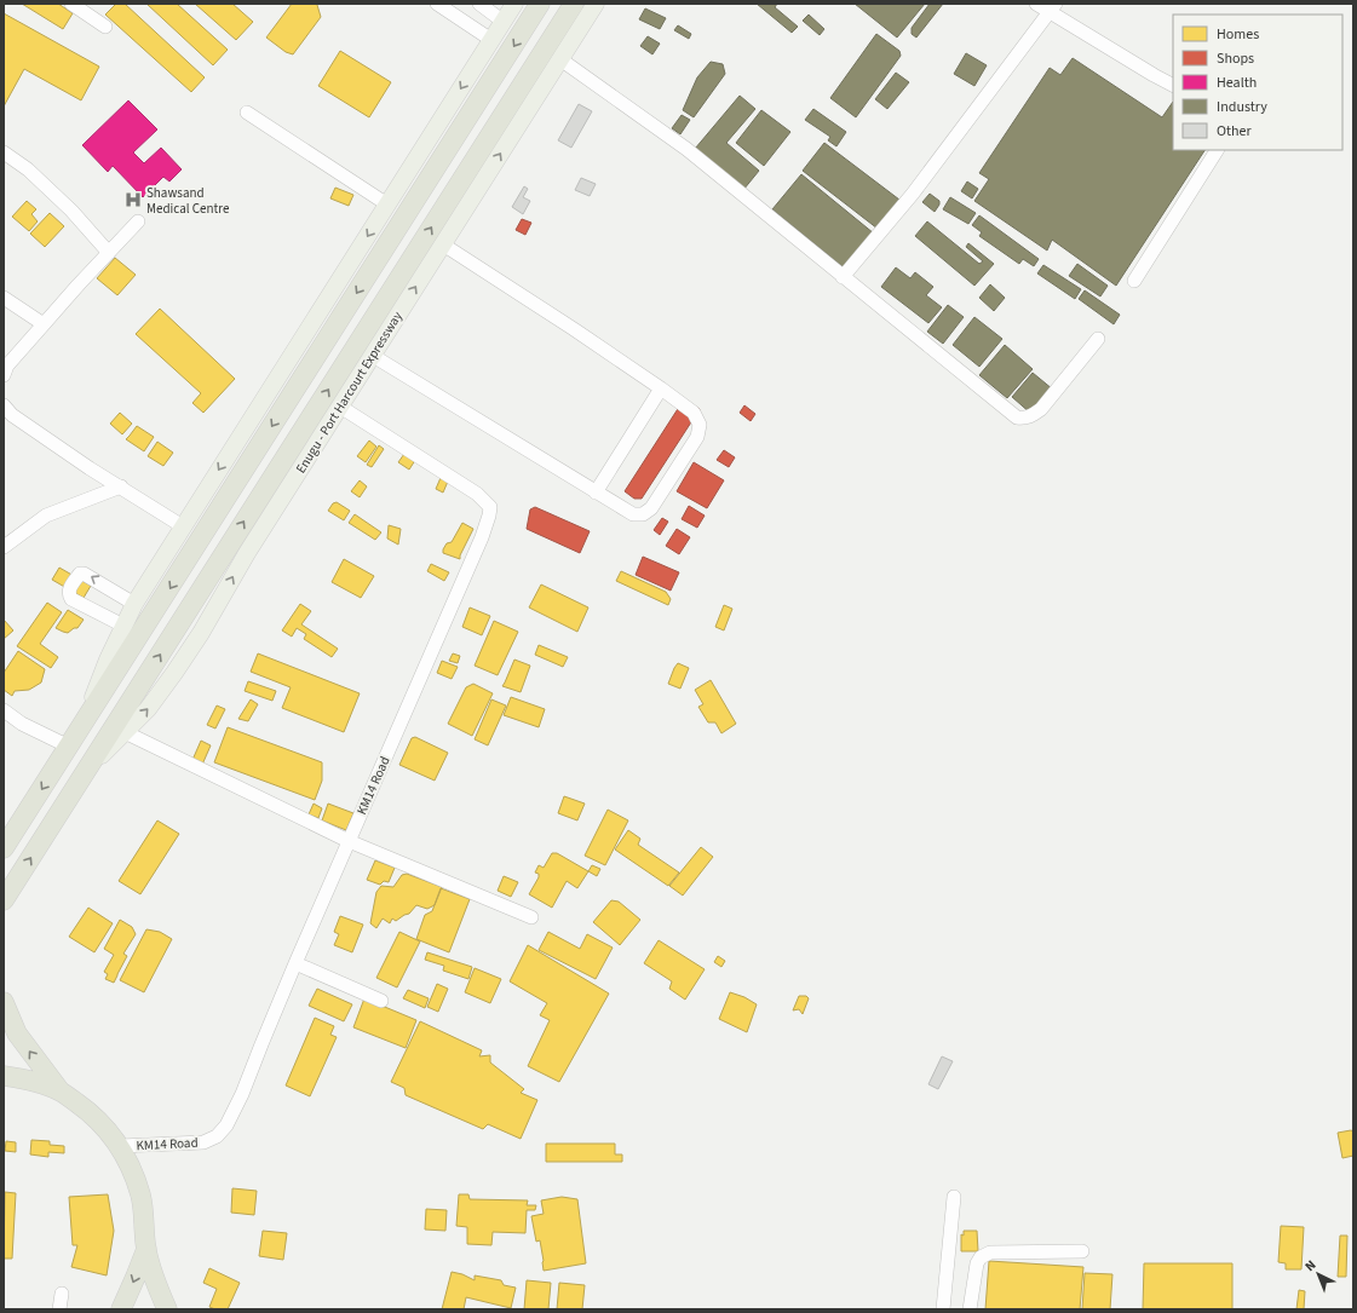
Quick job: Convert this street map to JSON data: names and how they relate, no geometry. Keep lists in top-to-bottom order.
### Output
{
  "streets": {
    "highway": ["Enugu - Port Harcourt Expressway"],
    "street": ["KM14 Road"]
  },
  "crossings": [
    ["Enugu - Port Harcourt Expressway", "KM14 Road"]
  ],
  "places": {
    "hospital": ["Shawsand Medical Centre"]
  },
  "legend": [
    "Homes",
    "Shops",
    "Health",
    "Industry",
    "Other"
  ],
  "north": "top left"
}
